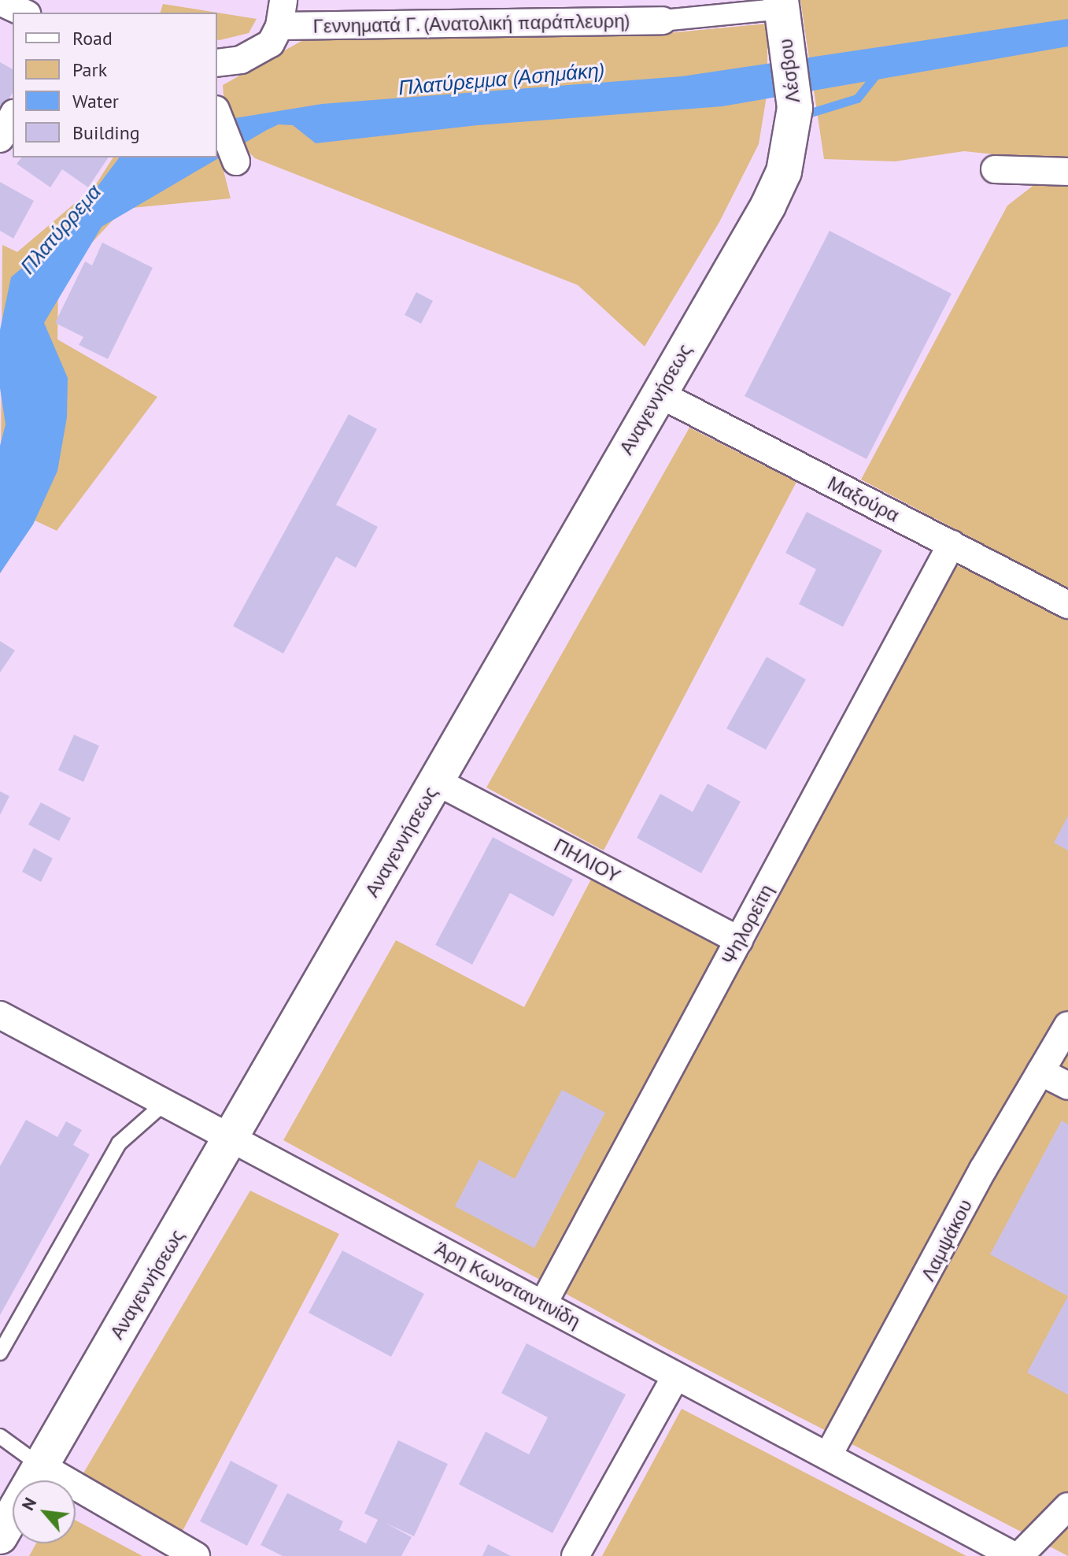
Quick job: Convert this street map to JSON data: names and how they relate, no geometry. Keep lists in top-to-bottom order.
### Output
{
  "streets": {
    "main road": ["Λέσβου", "Αναγεννήσεως"],
    "street": [
      "Γεννηματά Γ. (Ανατολική παράπλευρη)",
      "Μαξούρα",
      "ΠΗΛΙΟΥ",
      "Ψηλορείτη",
      "Λαμψάκου",
      "Άρη Κωνσταντινίδη"
    ]
  },
  "crossings": [
    ["Λέσβου", "Αναγεννήσεως"],
    ["Αναγεννήσεως", "Μαξούρα"],
    ["Αναγεννήσεως", "ΠΗΛΙΟΥ"],
    ["Αναγεννήσεως", "Άρη Κωνσταντινίδη"],
    ["Μαξούρα", "Ψηλορείτη"],
    ["ΠΗΛΙΟΥ", "Ψηλορείτη"],
    ["Ψηλορείτη", "Άρη Κωνσταντινίδη"],
    ["Λαμψάκου", "Άρη Κωνσταντινίδη"]
  ],
  "water": ["Πλατύρεμμα (Ασημάκη)", "Πλατύρρεμα"],
  "legend": [
    "Road",
    "Park",
    "Water",
    "Building"
  ],
  "north": "top left"
}
